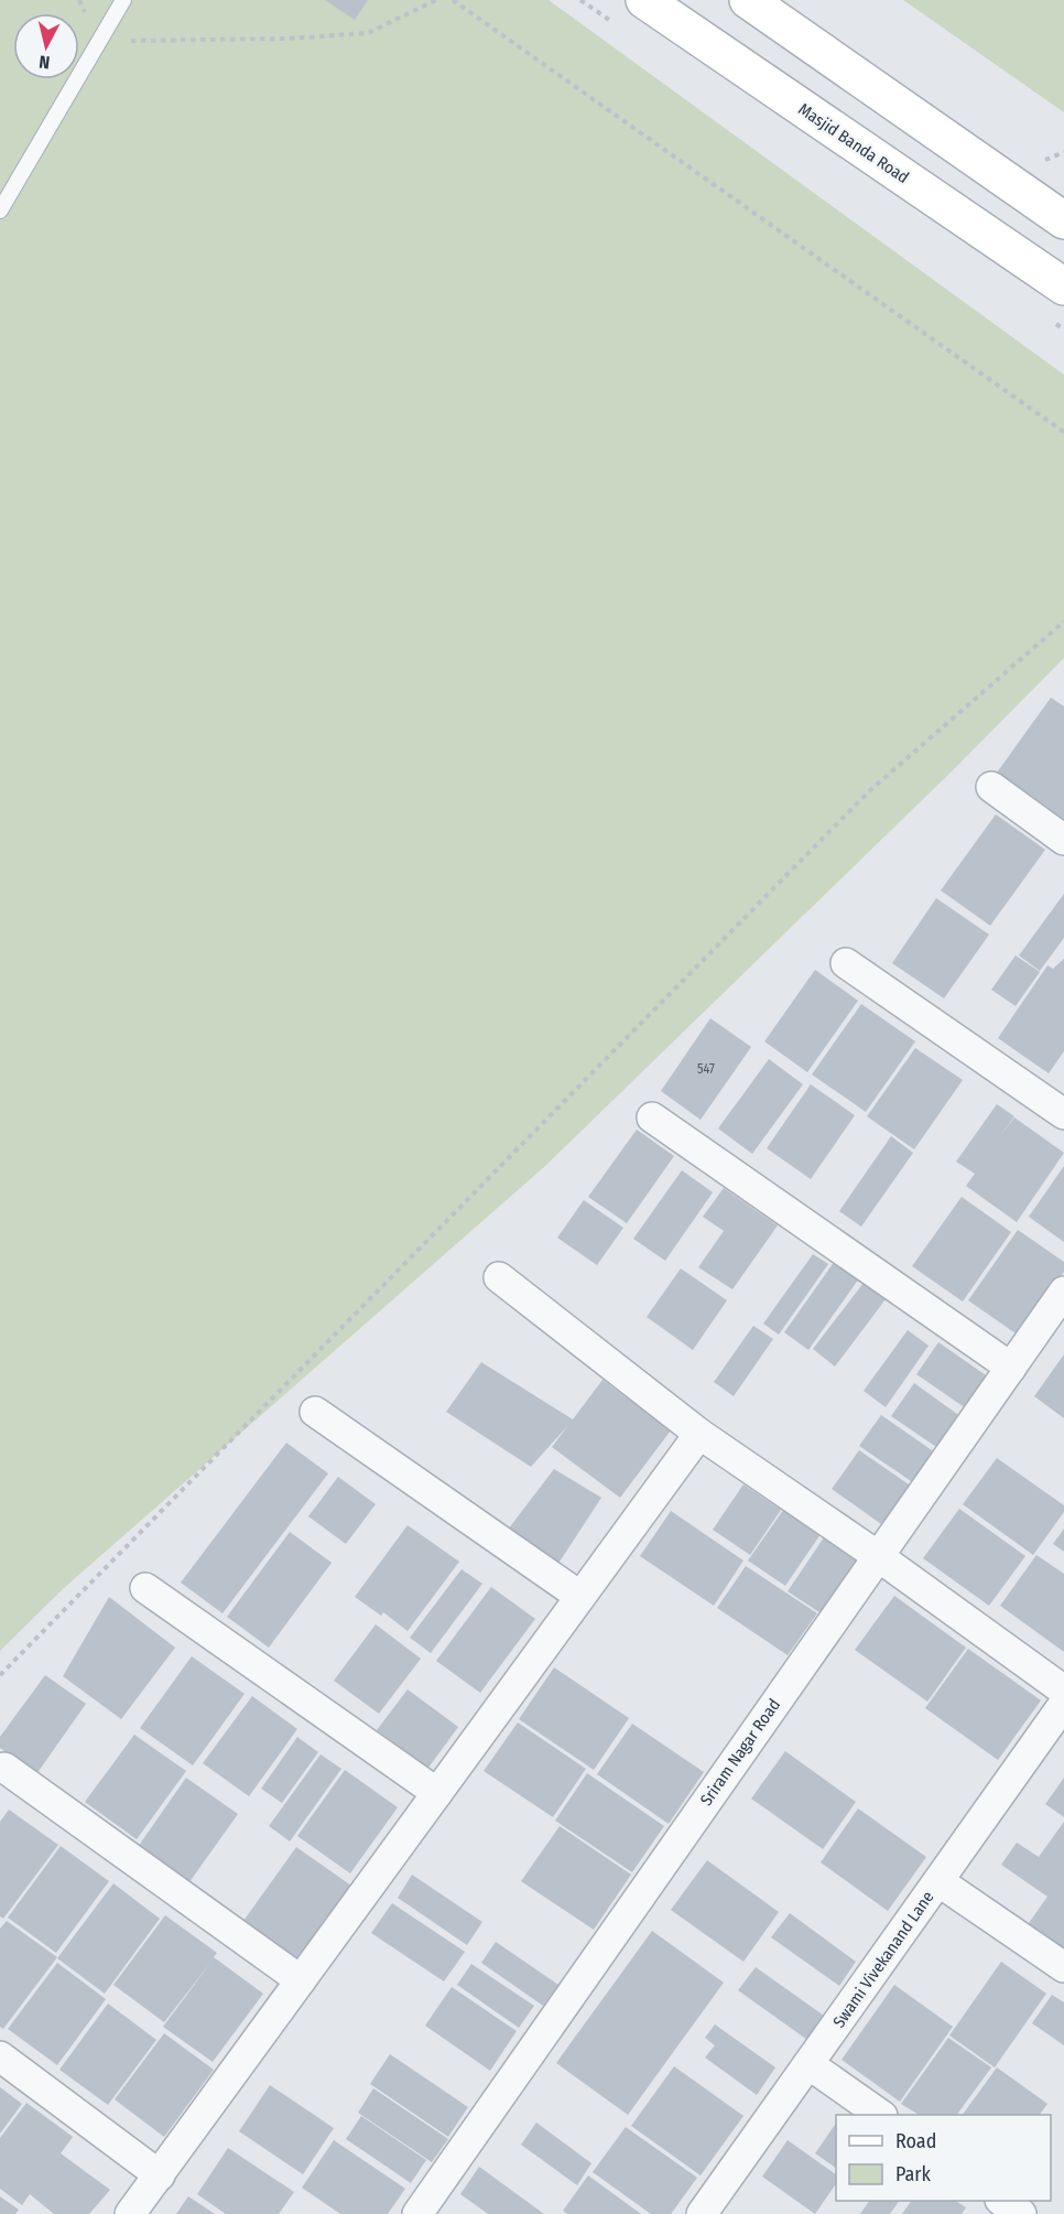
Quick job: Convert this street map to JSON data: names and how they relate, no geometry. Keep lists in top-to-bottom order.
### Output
{
  "streets": {
    "main road": ["Masjid Banda Road"],
    "street": ["Sriram Nagar Road", "Swami Vivekanand Lane"]
  },
  "house_numbers": ["547"],
  "legend": ["Road", "Park"],
  "north": "bottom"
}
